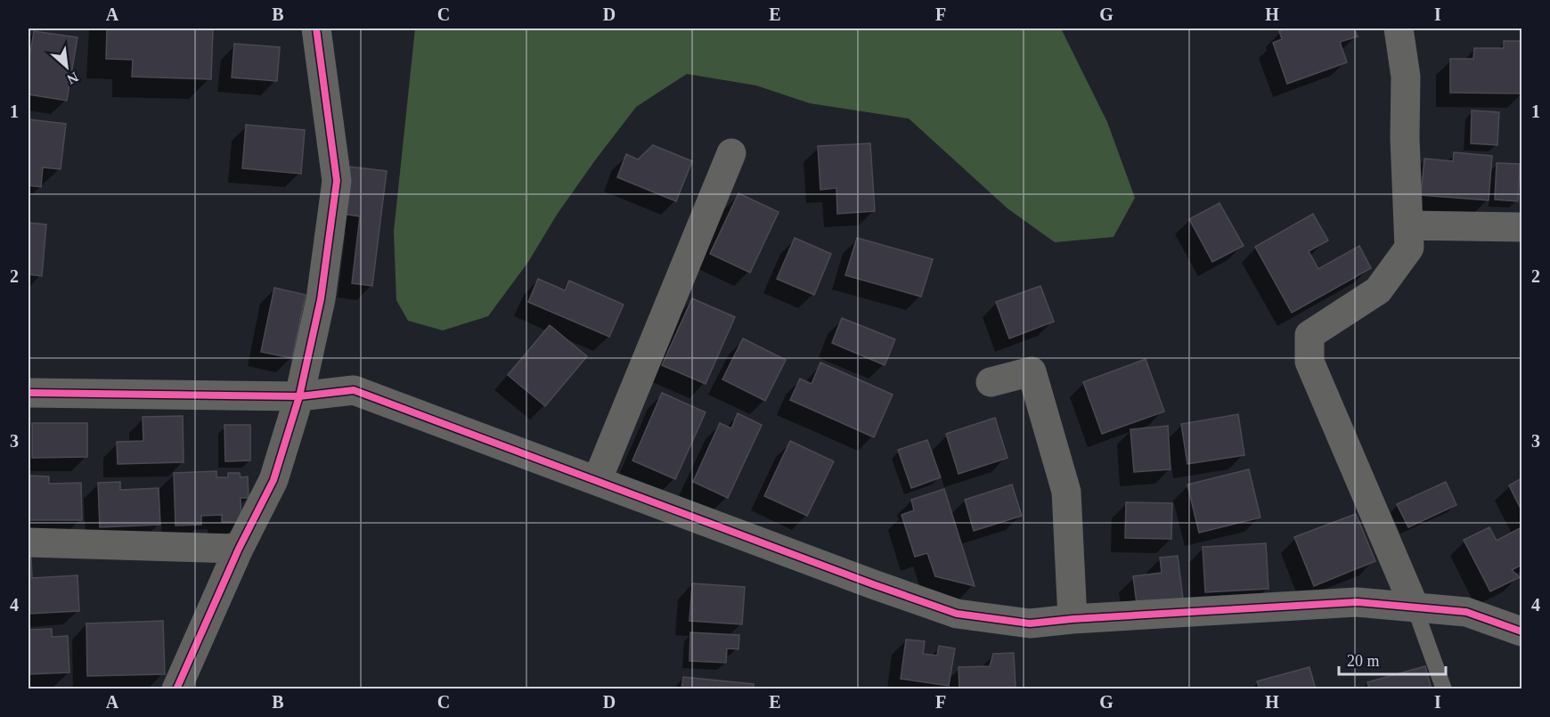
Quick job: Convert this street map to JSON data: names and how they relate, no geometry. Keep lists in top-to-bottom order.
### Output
{
  "scale_bar": "20 m",
  "north": "bottom right",
  "grid": {
    "columns": [
      "A",
      "B",
      "C",
      "D",
      "E",
      "F",
      "G",
      "H",
      "I"
    ],
    "rows": [
      "1",
      "2",
      "3",
      "4"
    ]
  }
}
